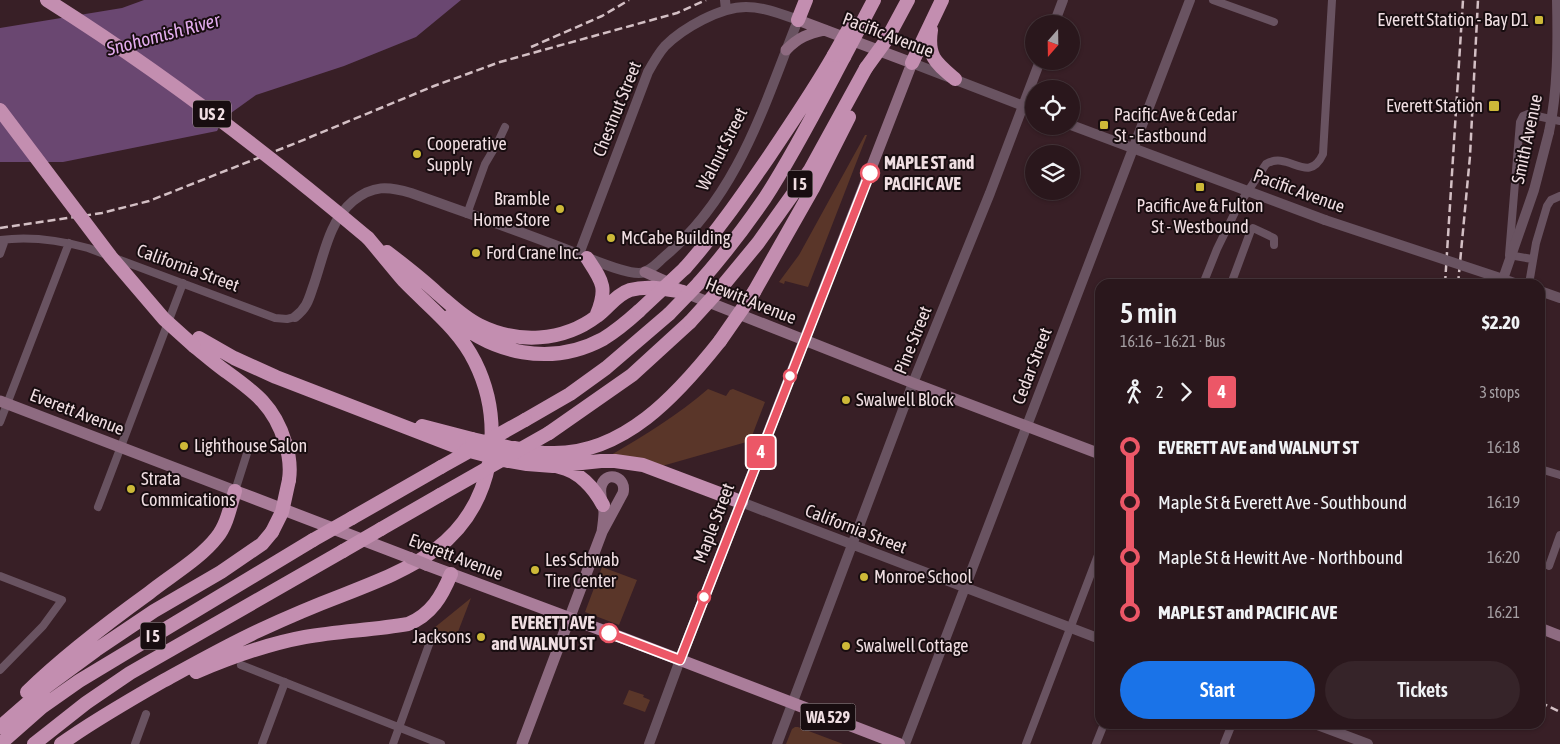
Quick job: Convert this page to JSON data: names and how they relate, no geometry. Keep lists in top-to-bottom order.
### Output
{
  "streets": {
    "highway": ["US 2", "I 5"],
    "main road": [
      "Pacific Avenue",
      "Hewitt Avenue",
      "Everett Avenue",
      "Maple Street",
      "WA 529"
    ],
    "street": [
      "Chestnut Street",
      "Smith Avenue",
      "Walnut Street",
      "California Street",
      "Pine Street",
      "Cedar Street"
    ]
  },
  "crossings": [
    ["Pacific Avenue", "Chestnut Street"],
    ["Pacific Avenue", "Smith Avenue"],
    ["Pacific Avenue", "Walnut Street"],
    ["Pacific Avenue", "Pine Street"],
    ["Pacific Avenue", "Cedar Street"],
    ["Pacific Avenue", "Maple Street"],
    ["Chestnut Street", "Hewitt Avenue"],
    ["Walnut Street", "Hewitt Avenue"],
    ["California Street", "Hewitt Avenue"],
    ["California Street", "Pine Street"],
    ["California Street", "Cedar Street"],
    ["California Street", "Maple Street"],
    ["Hewitt Avenue", "Pine Street"],
    ["Hewitt Avenue", "Cedar Street"],
    ["Hewitt Avenue", "Maple Street"],
    ["Pine Street", "Everett Avenue"],
    ["Everett Avenue", "Maple Street"]
  ],
  "water": ["Snohomish River"],
  "places": {
    "transit": [
      "Everett Station - Bay D1",
      "Everett Station",
      "Pacific Ave & Cedar St - Eastbound",
      "Pacific Ave & Fulton St - Westbound"
    ],
    "other": [
      "Cooperative Supply",
      "MAPLE ST and PACIFIC AVE",
      "Bramble Home Store",
      "McCabe Building",
      "Ford Crane Inc.",
      "Swalwell Block",
      "Lighthouse Salon",
      "Strata Commications",
      "Les Schwab Tire Center",
      "Monroe School",
      "EVERETT AVE and WALNUT ST",
      "Jacksons",
      "Swalwell Cottage"
    ]
  },
  "lines": ["bus line 4"],
  "north": "bottom",
  "page": {
    "on_map": "4",
    "heading": ["5 min", "16:16 – 16:21 · Bus", "$2.20"],
    "legs": ["2", "4", "3 stops"],
    "list": [
      {
        "name": "EVERETT AVE and WALNUT ST",
        "value": "16:18"
      },
      {
        "name": "Maple St & Everett Ave - Southbound",
        "value": "16:19"
      },
      {
        "name": "Maple St & Hewitt Ave - Northbound",
        "value": "16:20"
      },
      {
        "name": "MAPLE ST and PACIFIC AVE",
        "value": "16:21"
      }
    ],
    "buttons": ["Start", "Tickets"]
  }
}
